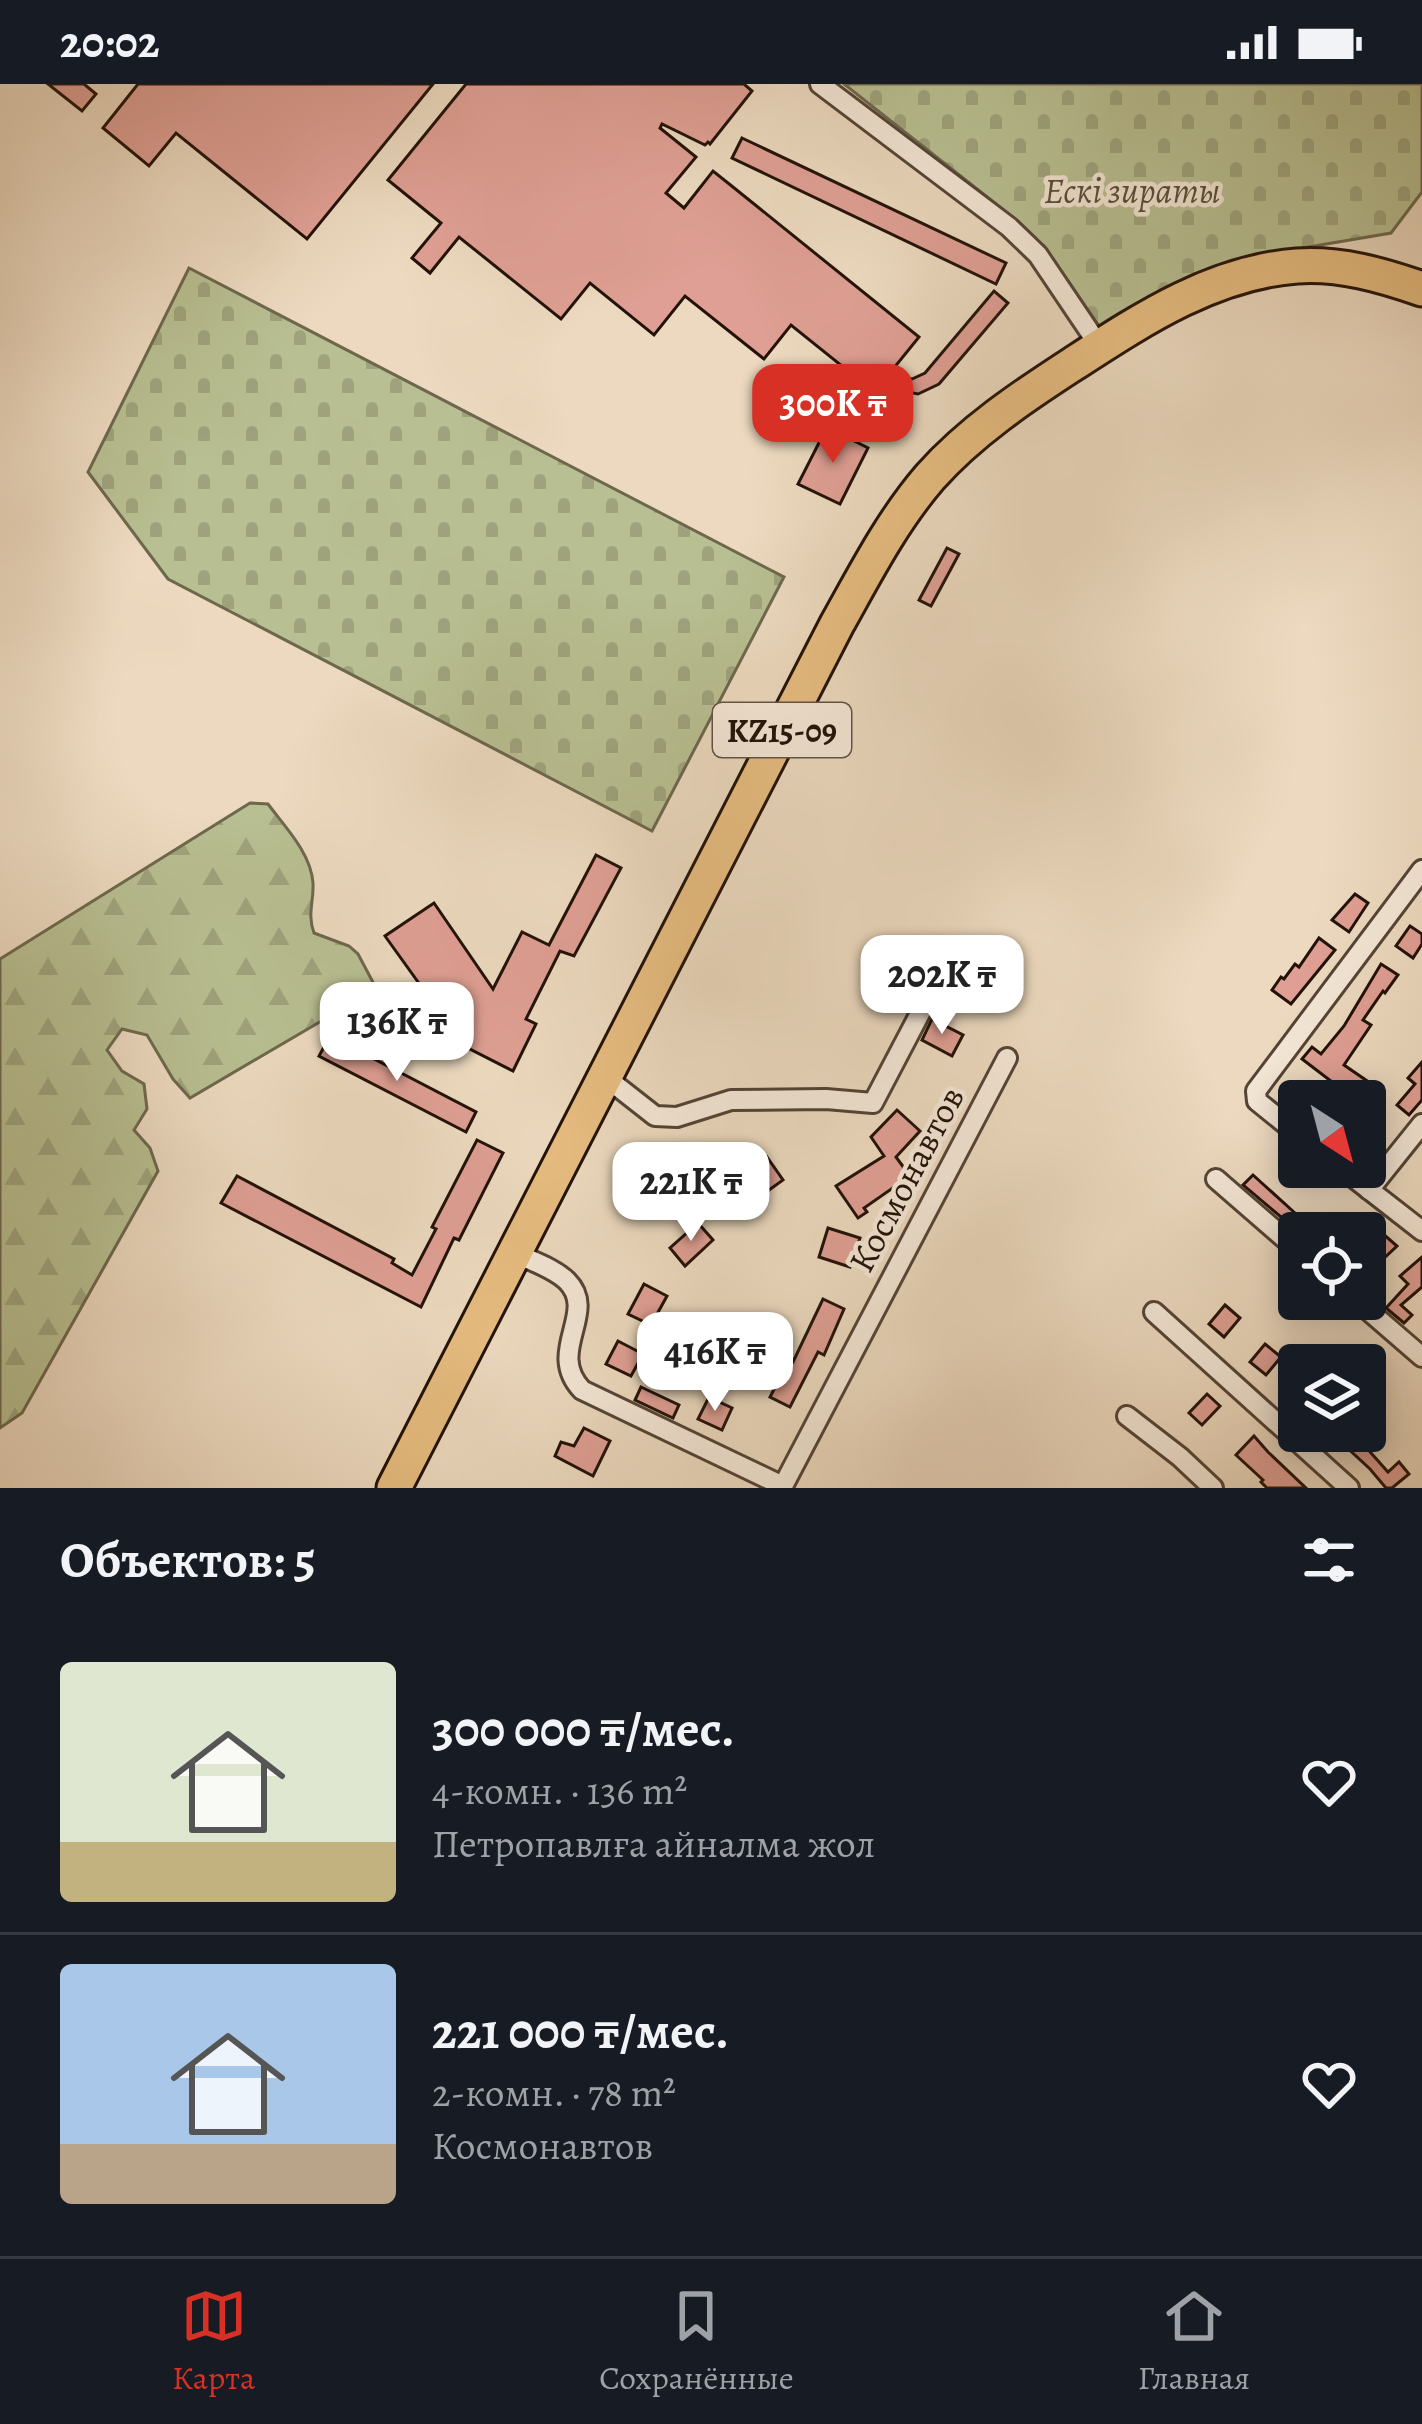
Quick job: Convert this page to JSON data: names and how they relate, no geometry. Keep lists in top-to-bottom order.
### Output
{
  "streets": {
    "highway": ["KZ15-09"],
    "street": ["Космонавтов"]
  },
  "crossings": [
    ["KZ15-09", "Космонавтов"]
  ],
  "parks": ["Ескі зираты"],
  "north": "bottom right",
  "page": {
    "status": "20:02",
    "price": [
      "300K ₸",
      "202K ₸",
      "136K ₸",
      "221K ₸",
      "416K ₸"
    ],
    "heading": "Объектов: 5",
    "list": [
      {
        "name": "300 000 ₸/мес.",
        "note": "4-комн. · 136 m² · Петропавлға айналма жол"
      },
      {
        "name": "221 000 ₸/мес.",
        "note": "2-комн. · 78 m² · Космонавтов"
      }
    ],
    "tabs": ["Карта", "Сохранённые", "Главная"]
  }
}
